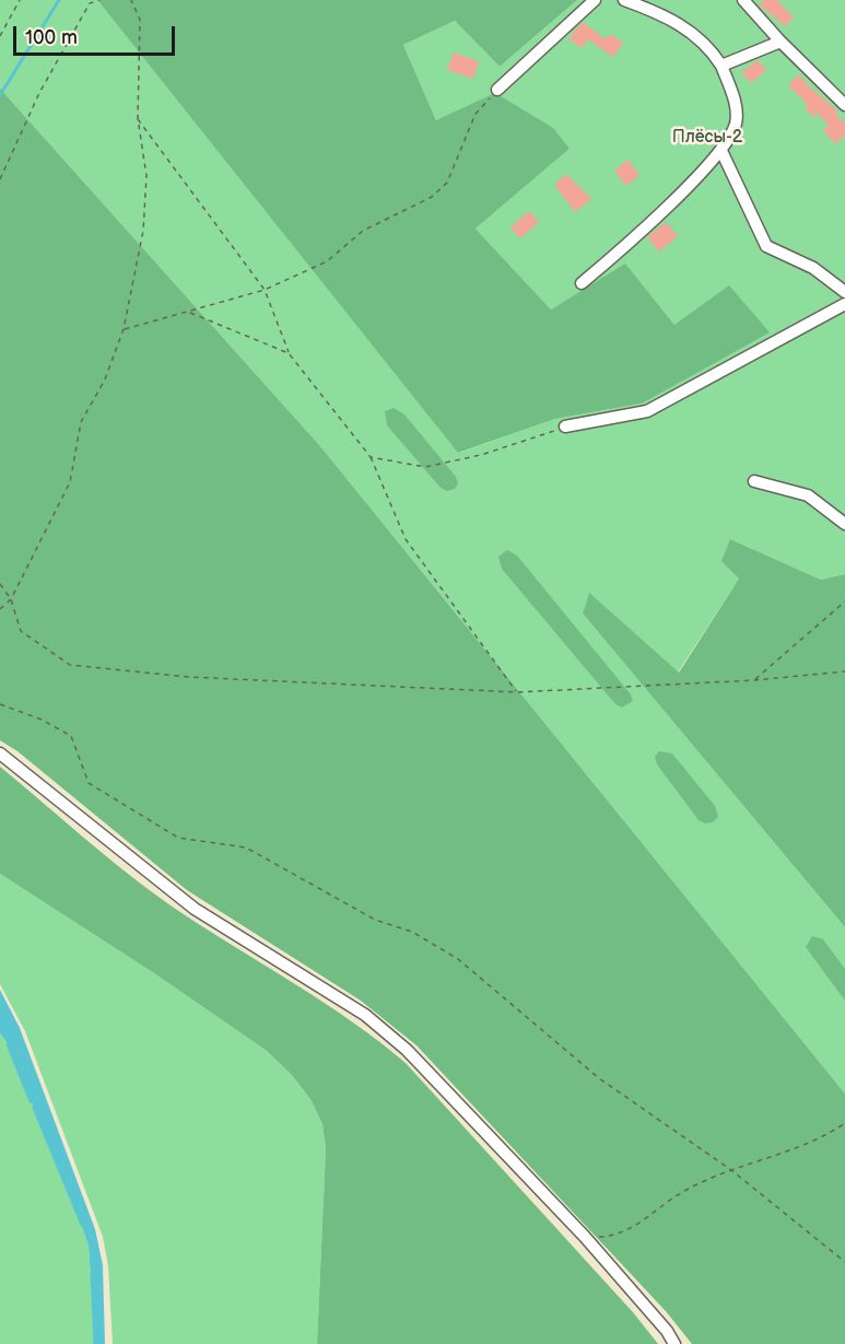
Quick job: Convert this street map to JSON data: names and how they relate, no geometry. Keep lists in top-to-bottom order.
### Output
{
  "parks": ["Плёсы-2"],
  "scale_bar": "100 m"
}
